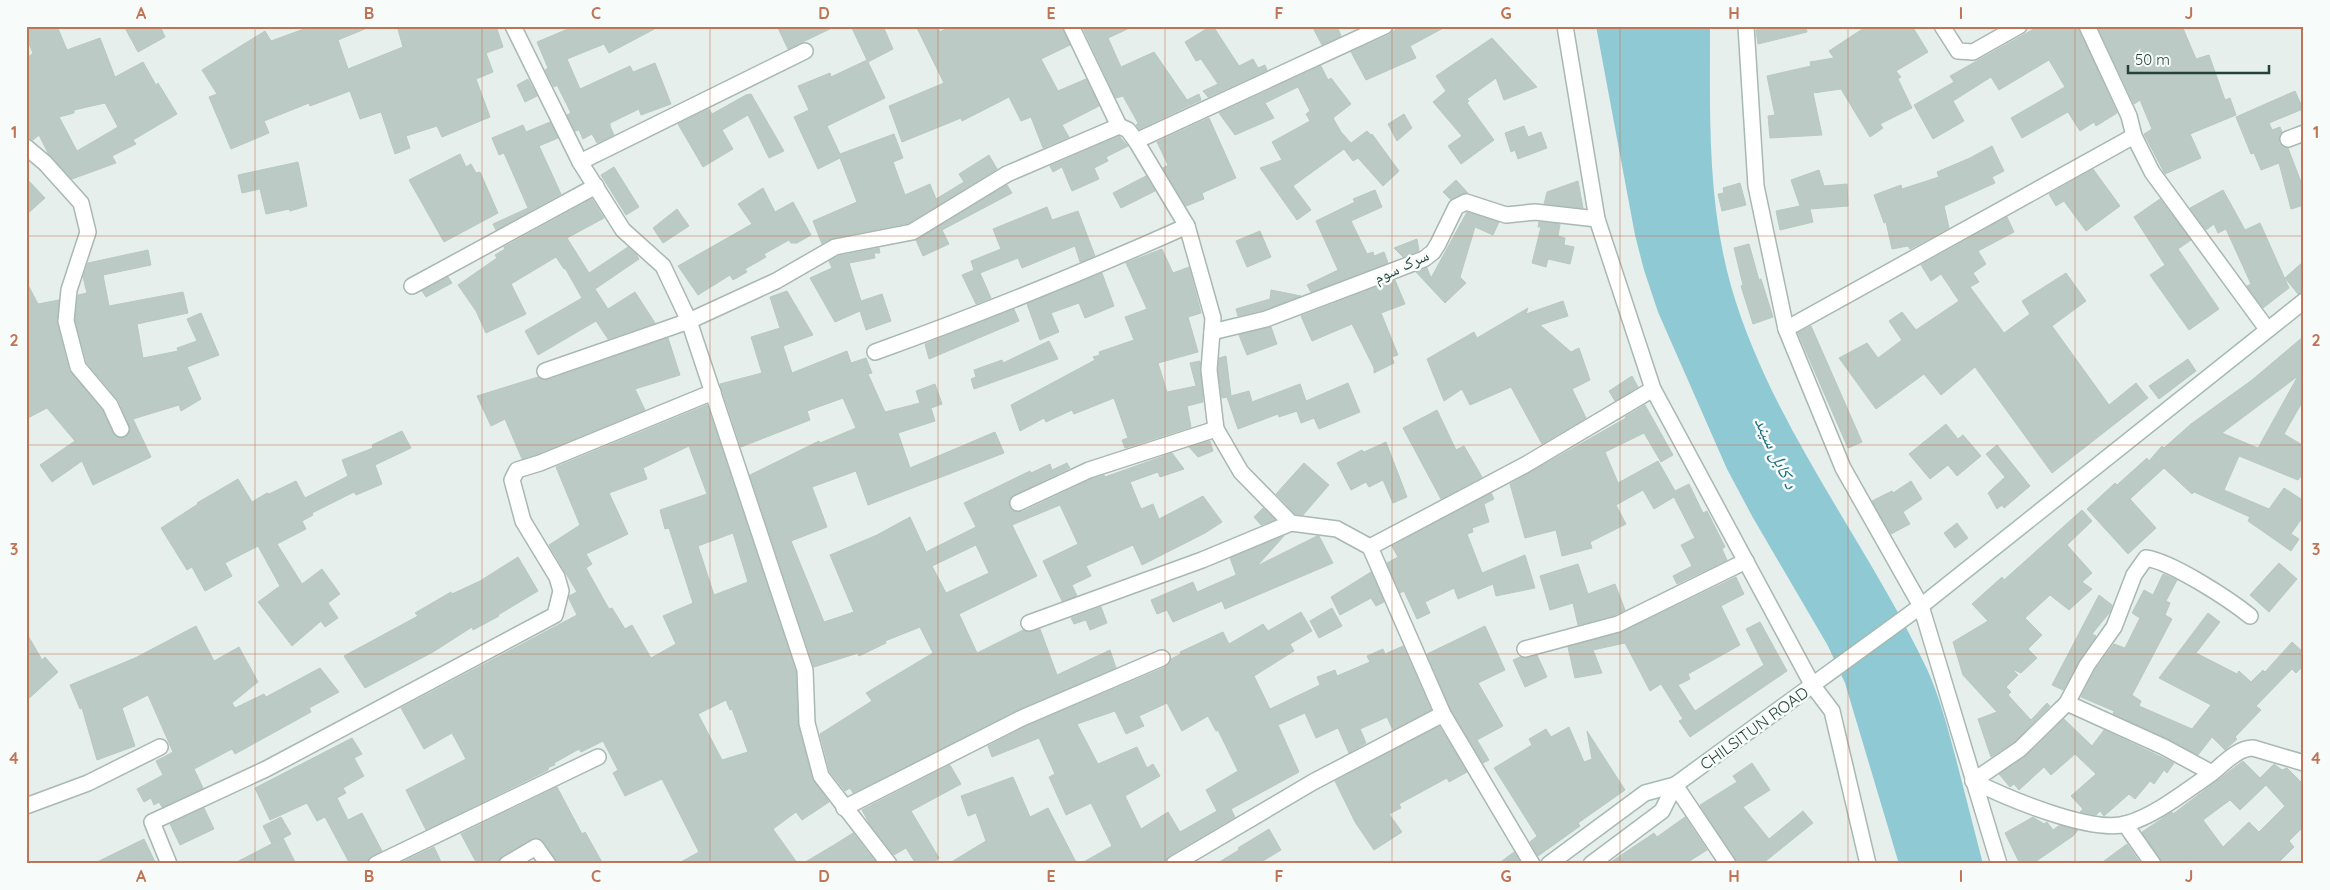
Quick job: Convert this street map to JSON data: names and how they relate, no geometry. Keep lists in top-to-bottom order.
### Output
{
  "streets": {
    "street": ["سرک سوم", "CHILSITUN ROAD"]
  },
  "water": ["د کابل سيند"],
  "scale_bar": "50 m",
  "grid": {
    "columns": [
      "A",
      "B",
      "C",
      "D",
      "E",
      "F",
      "G",
      "H",
      "I",
      "J"
    ],
    "rows": [
      "1",
      "2",
      "3",
      "4"
    ]
  }
}
